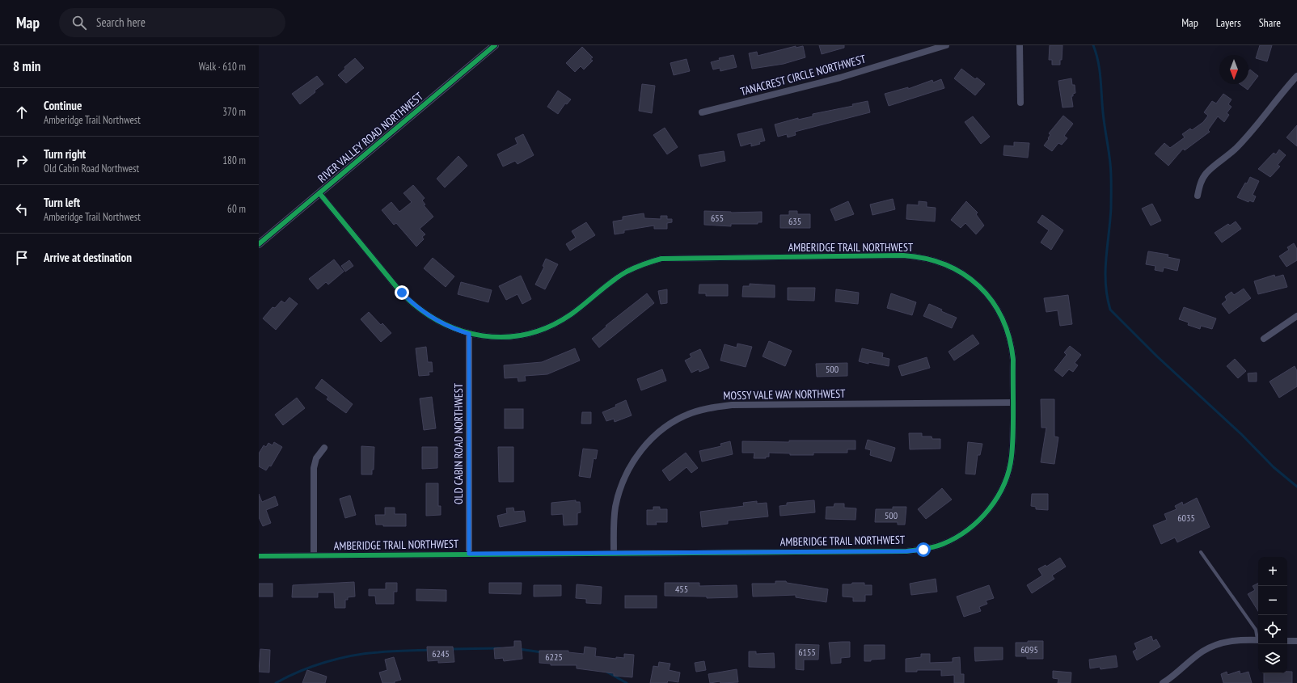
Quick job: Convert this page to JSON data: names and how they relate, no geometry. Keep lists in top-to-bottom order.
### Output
{
  "streets": {
    "street": [
      "TANACREST CIRCLE NORTHWEST",
      "RIVER VALLEY ROAD NORTHWEST",
      "AMBERIDGE TRAIL NORTHWEST",
      "MOSSY VALE WAY NORTHWEST",
      "OLD CABIN ROAD NORTHWEST"
    ]
  },
  "crossings": [
    ["RIVER VALLEY ROAD NORTHWEST", "AMBERIDGE TRAIL NORTHWEST"],
    ["AMBERIDGE TRAIL NORTHWEST", "MOSSY VALE WAY NORTHWEST"],
    ["AMBERIDGE TRAIL NORTHWEST", "OLD CABIN ROAD NORTHWEST"]
  ],
  "house_numbers": [
    "655",
    "635",
    "500",
    "500",
    "6035",
    "455",
    "6095",
    "6155",
    "6245",
    "6225"
  ],
  "north": "bottom",
  "page": {
    "header": "Map",
    "search": "Search here",
    "nav": ["Map", "Layers", "Share"],
    "heading": ["8 min", "Walk · 610 m"],
    "list": [
      ["Continue", "Amberidge Trail Northwest", "370 m"],
      ["Turn right", "Old Cabin Road Northwest", "180 m"],
      ["Turn left", "Amberidge Trail Northwest", "60 m"],
      "Arrive at destination"
    ],
    "map_buttons": ["+", "−"]
  }
}
